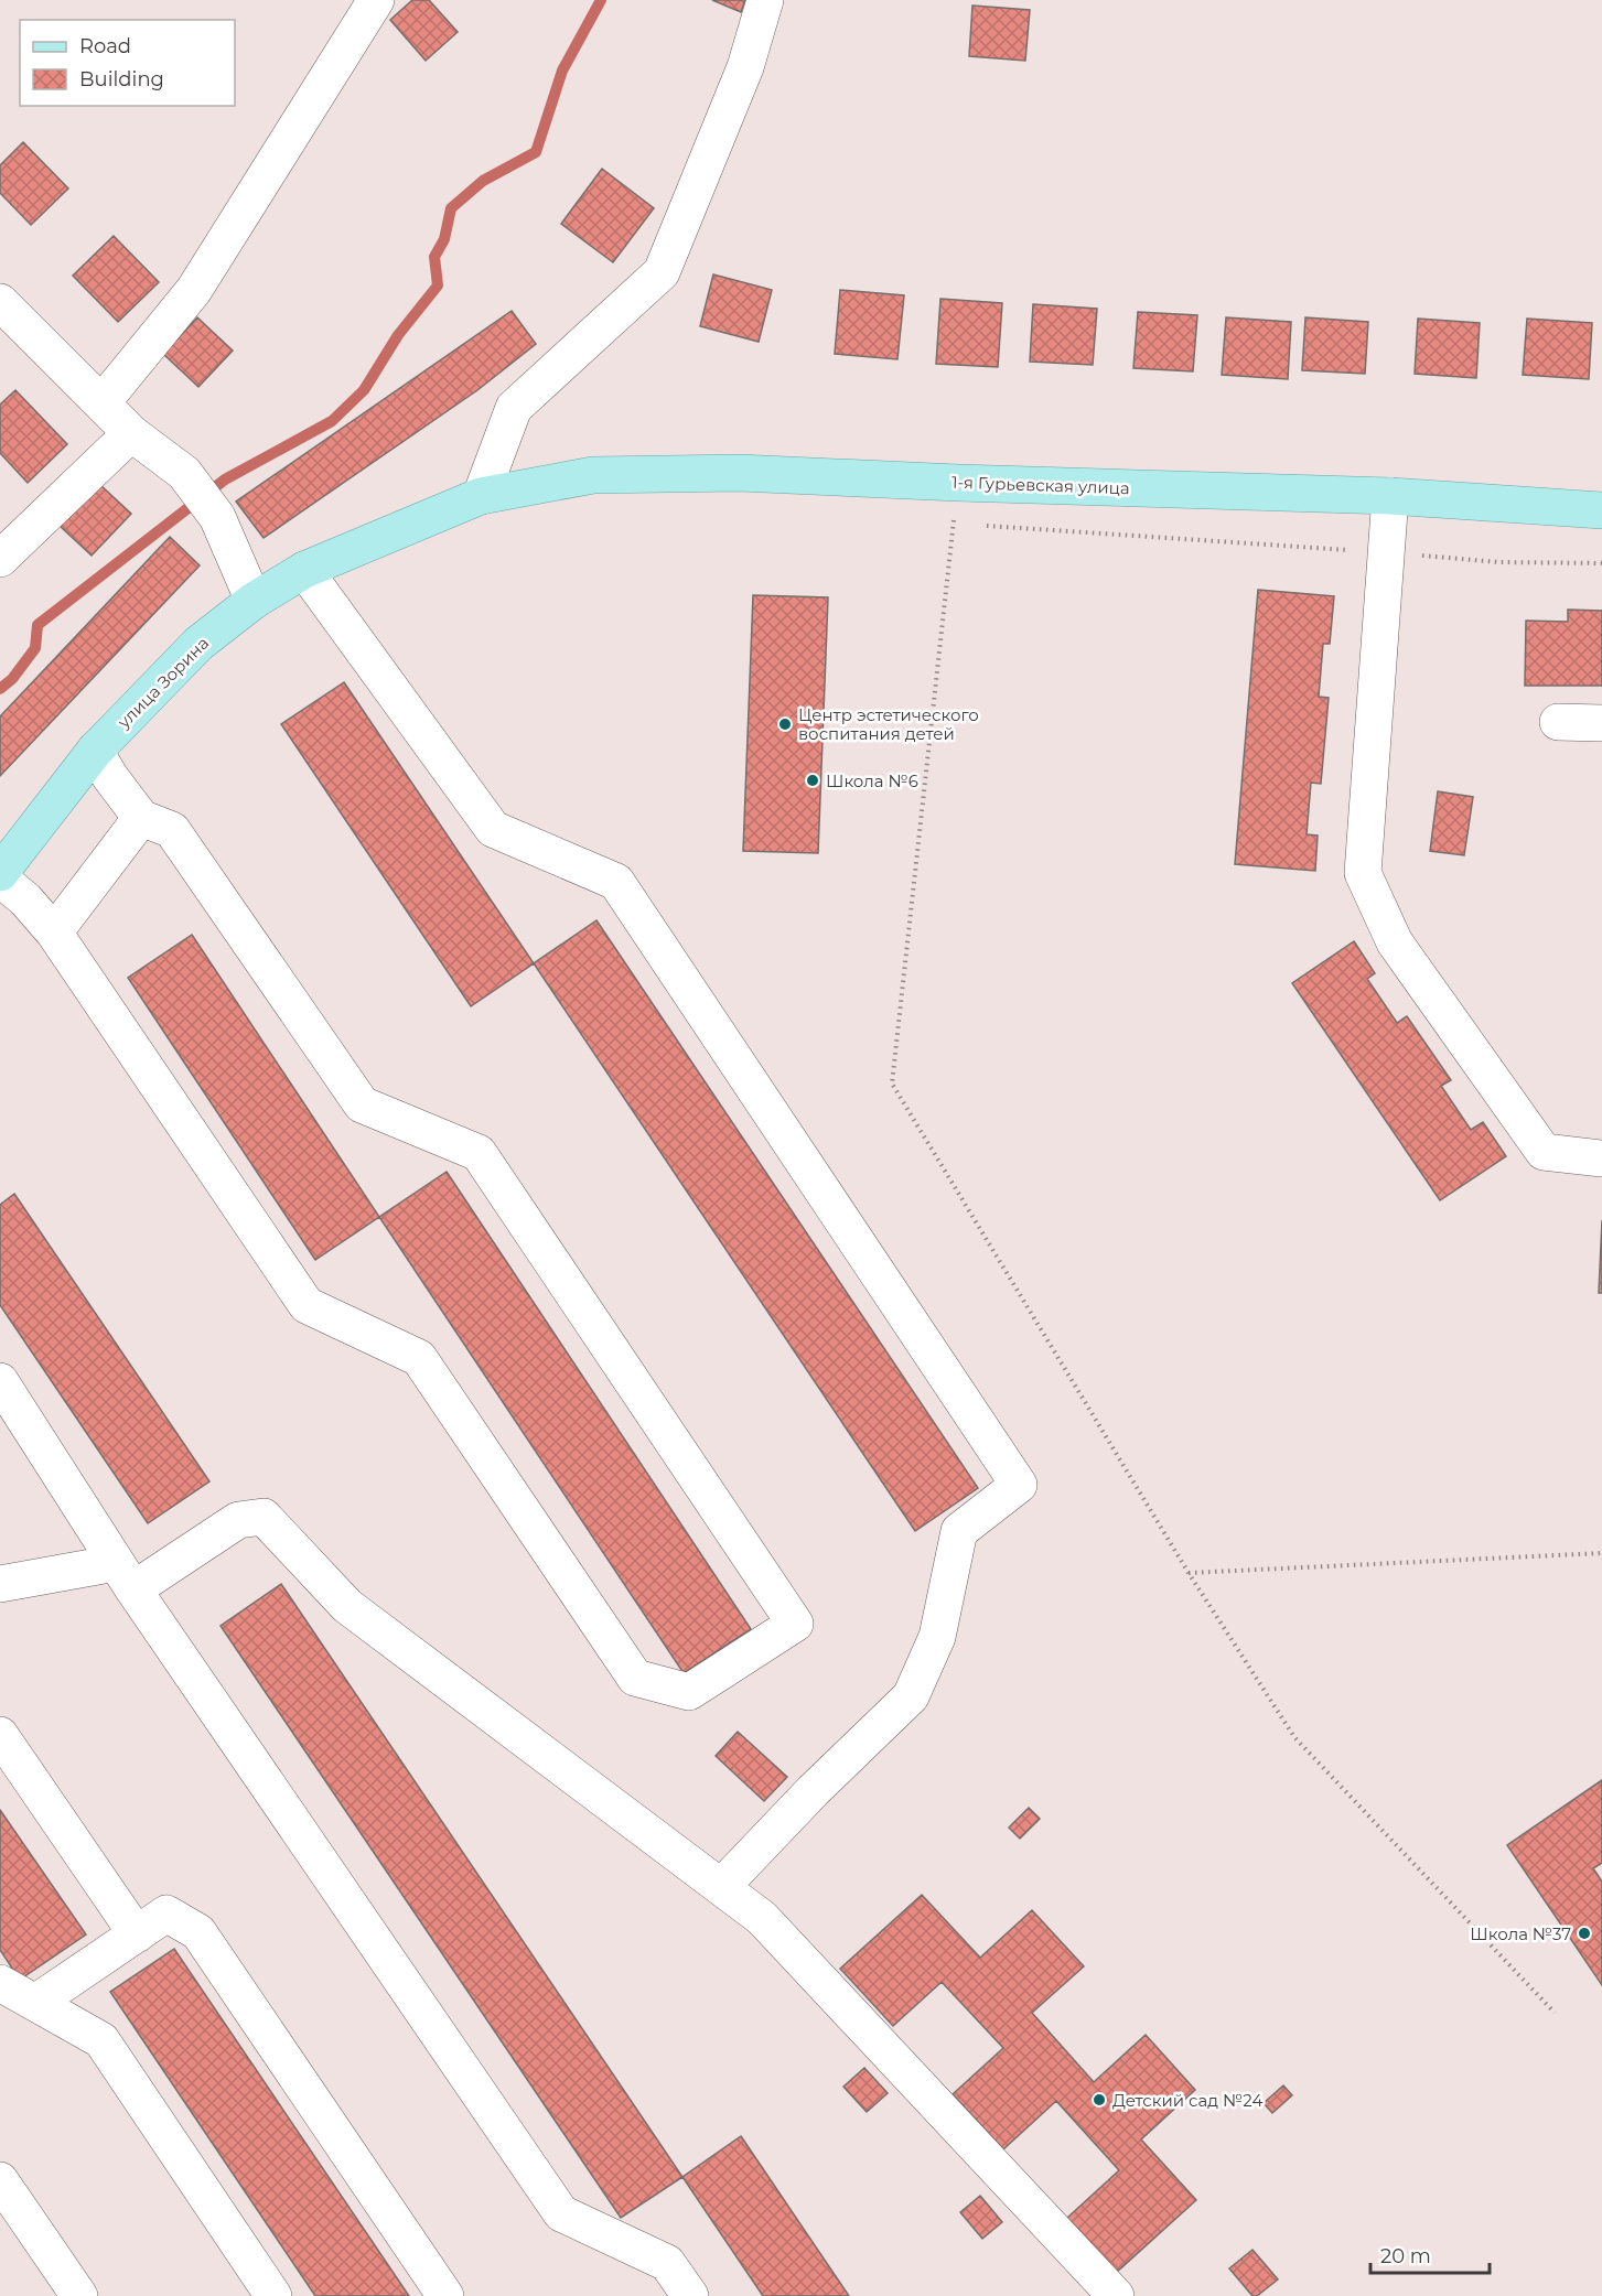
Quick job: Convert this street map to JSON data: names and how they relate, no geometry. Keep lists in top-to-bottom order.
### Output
{
  "streets": {
    "main road": ["1-я Гурьевская улица", "улица Зорина"]
  },
  "crossings": [
    ["1-я Гурьевская улица", "улица Зорина"]
  ],
  "places": [
    "Центр эстетического воспитания детей",
    "Школа №6",
    "Школа №37",
    "Детский сад №24"
  ],
  "legend": ["Road", "Building"],
  "scale_bar": "20 m"
}
